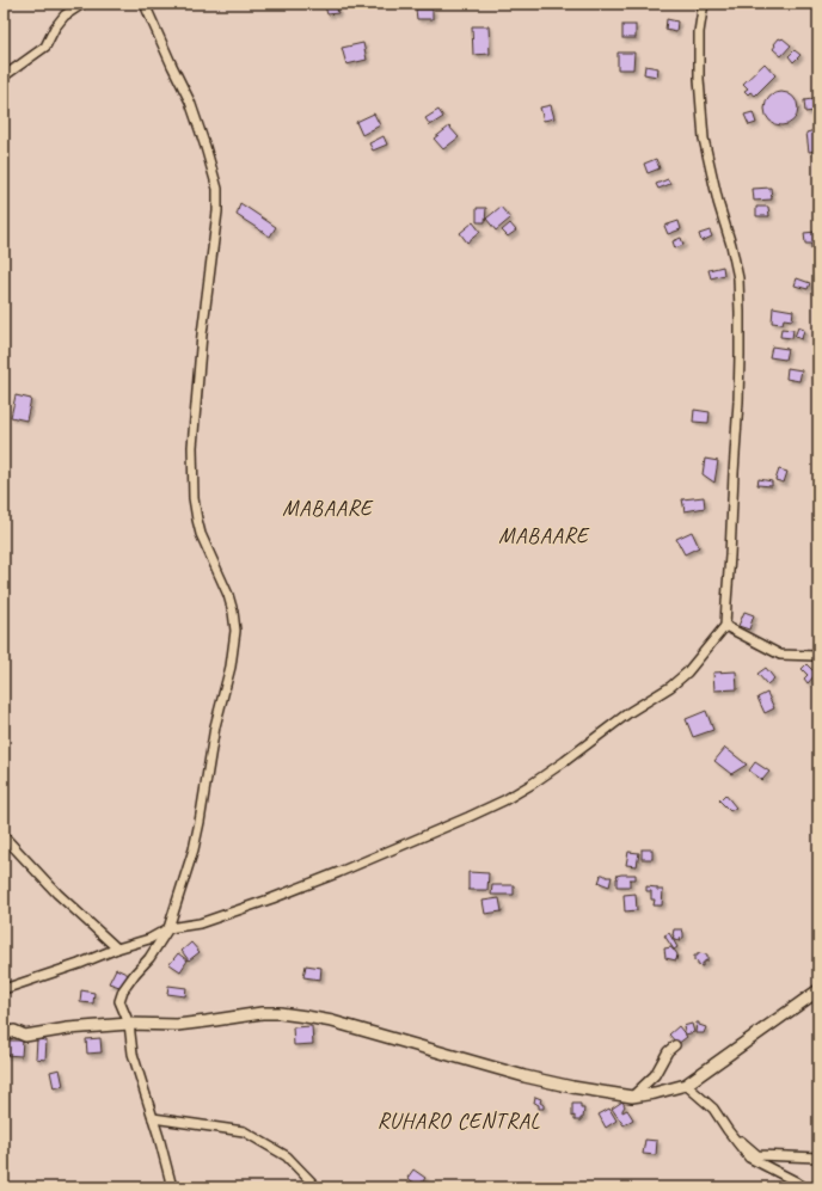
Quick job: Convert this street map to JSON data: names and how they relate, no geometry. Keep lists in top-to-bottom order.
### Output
{
  "districts": ["MABAARE", "MABAARE", "RUHARO CENTRAL"]
}
